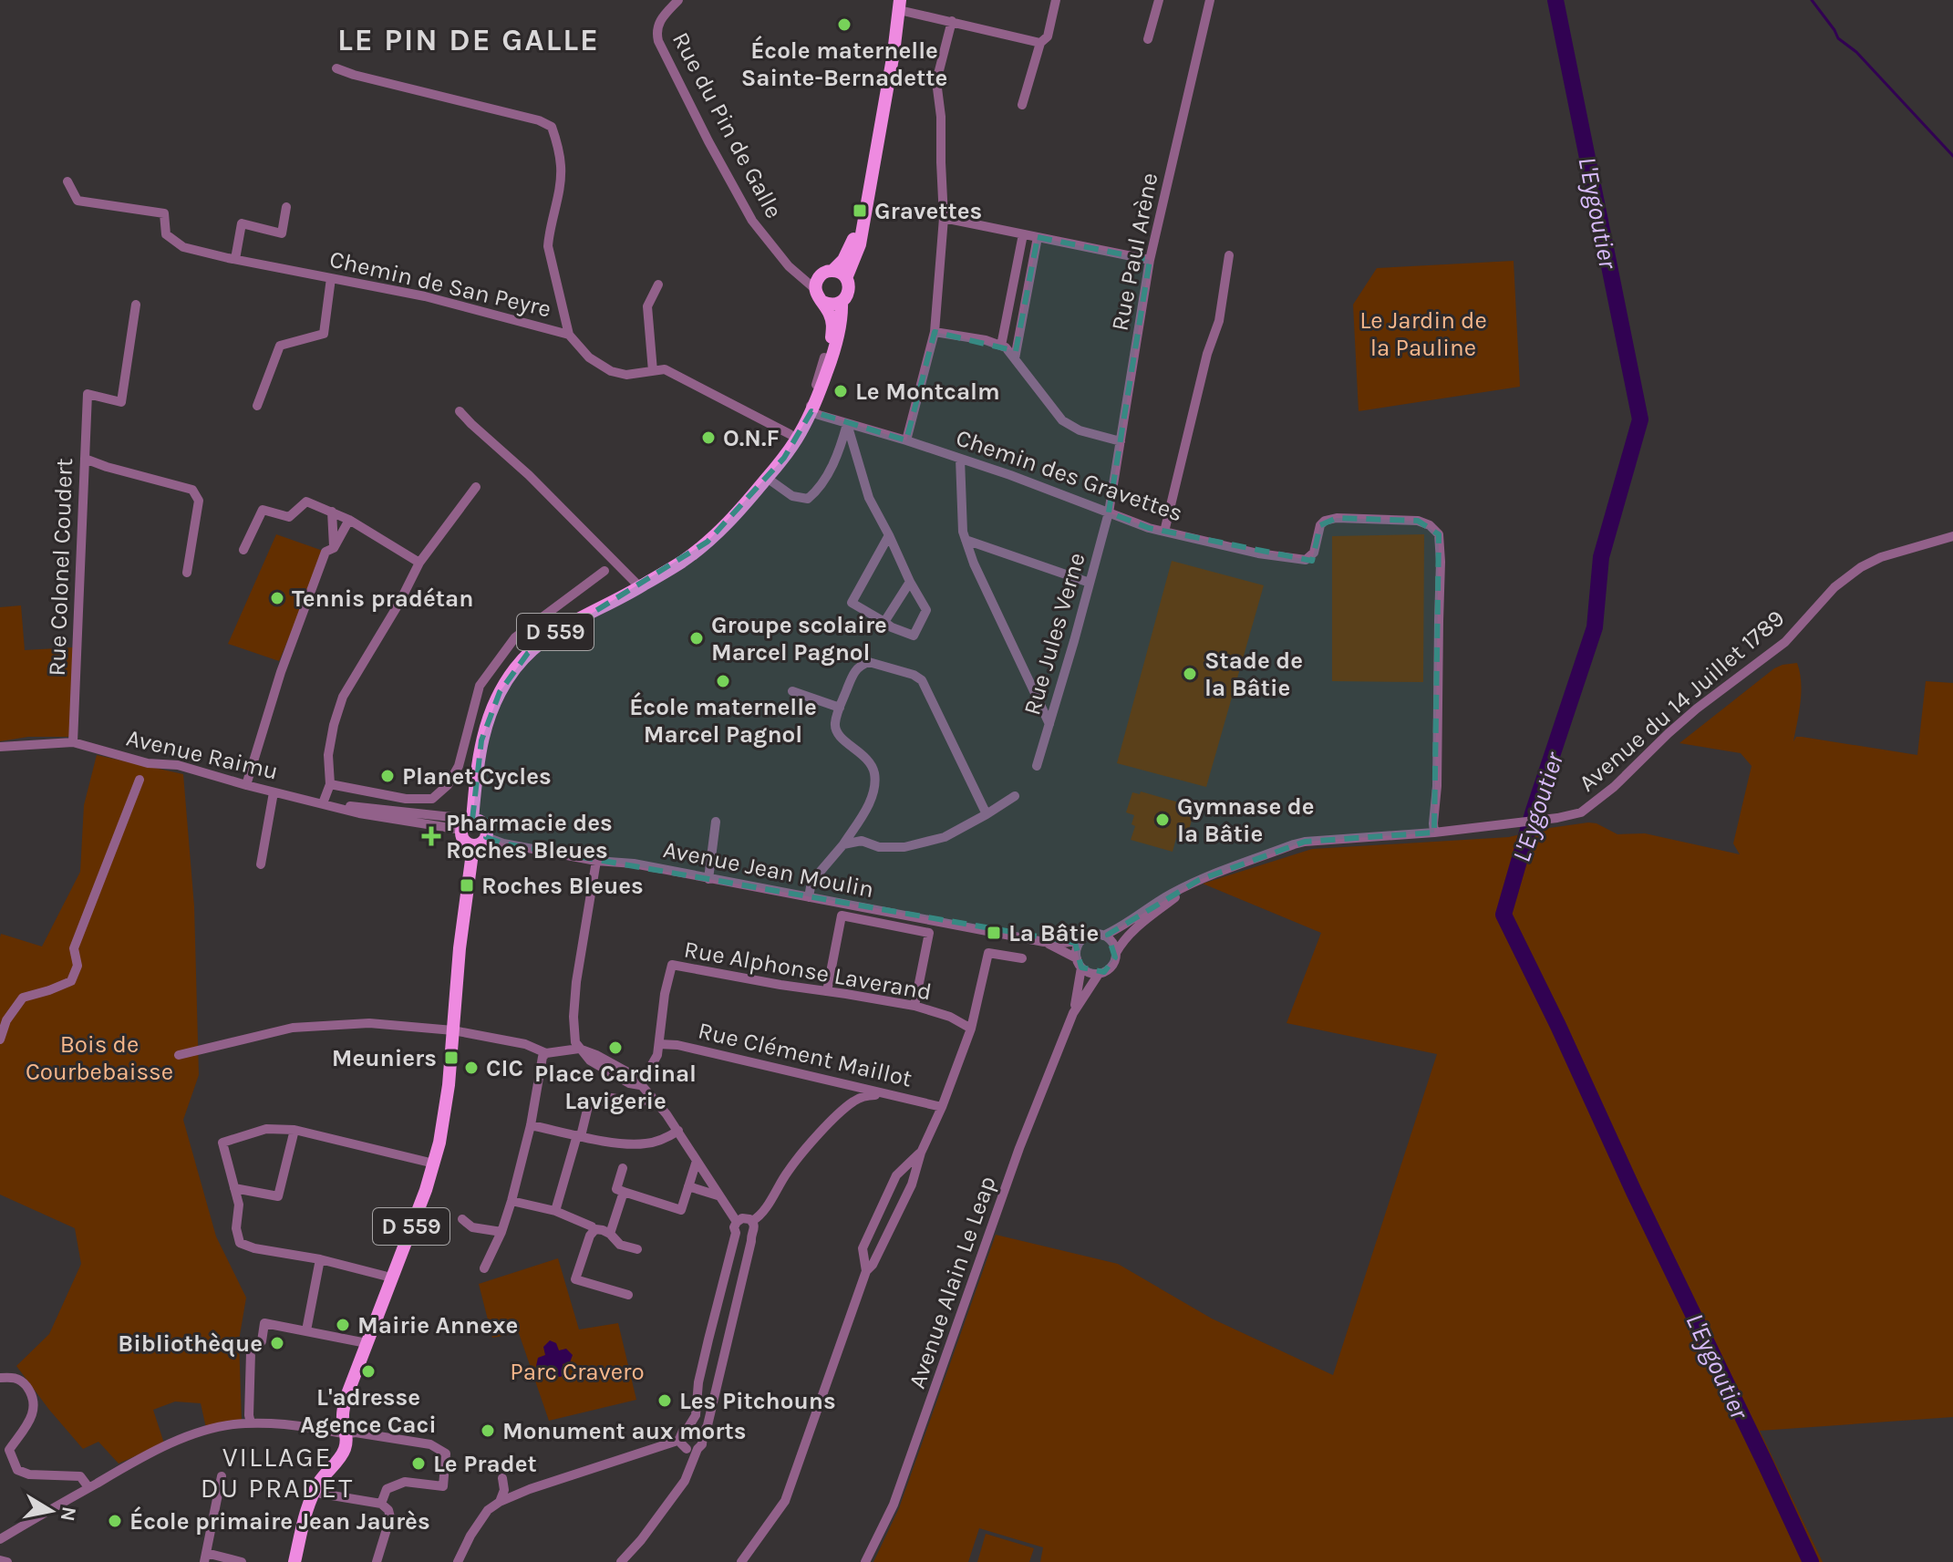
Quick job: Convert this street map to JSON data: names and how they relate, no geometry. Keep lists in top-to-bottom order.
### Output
{
  "streets": {
    "main road": ["D 559"],
    "street": [
      "Rue du Pin de Galle",
      "Rue Paul Arène",
      "Chemin de San Peyre",
      "Chemin des Gravettes",
      "Rue Colonel Coudert",
      "Rue Jules Verne",
      "Avenue du 14 Juillet 1789",
      "Avenue Raimu",
      "Avenue Jean Moulin",
      "Rue Alphonse Laverand",
      "Rue Clément Maillot",
      "Avenue Alain Le Leap"
    ]
  },
  "crossings": [
    ["Rue du Pin de Galle", "D 559"],
    ["Rue Paul Arène", "Chemin des Gravettes"],
    ["Rue Paul Arène", "Rue Jules Verne"],
    ["Chemin de San Peyre", "D 559"],
    ["Chemin des Gravettes", "D 559"],
    ["Chemin des Gravettes", "Rue Jules Verne"],
    ["Chemin des Gravettes", "Avenue du 14 Juillet 1789"],
    ["Rue Colonel Coudert", "Avenue Raimu"],
    ["D 559", "Avenue Raimu"],
    ["D 559", "Avenue Jean Moulin"],
    ["Avenue Raimu", "Avenue Jean Moulin"],
    ["Avenue Jean Moulin", "Avenue Alain Le Leap"],
    ["Rue Alphonse Laverand", "Rue Clément Maillot"]
  ],
  "districts": ["LE PIN DE GALLE", "VILLAGE DU PRADET"],
  "water": ["L'Eygoutier"],
  "parks": ["Le Jardin de la Pauline", "Bois de Courbebaisse", "Parc Cravero"],
  "places": {
    "other": [
      "École maternelle Sainte-Bernadette",
      "Le Montcalm",
      "O.N.F",
      "Tennis pradétan",
      "Groupe scolaire Marcel Pagnol",
      "Stade de la Bâtie",
      "École maternelle Marcel Pagnol",
      "Planet Cycles",
      "Gymnase de la Bâtie",
      "Place Cardinal Lavigerie",
      "CIC",
      "Mairie Annexe",
      "Bibliothèque",
      "L'adresse Agence Caci",
      "Les Pitchouns",
      "Monument aux morts",
      "Le Pradet",
      "École primaire Jean Jaurès"
    ],
    "transit": [
      "Gravettes",
      "Roches Bleues",
      "La Bâtie",
      "Meuniers"
    ],
    "health": ["Pharmacie des Roches Bleues"]
  },
  "north": "right"
}
